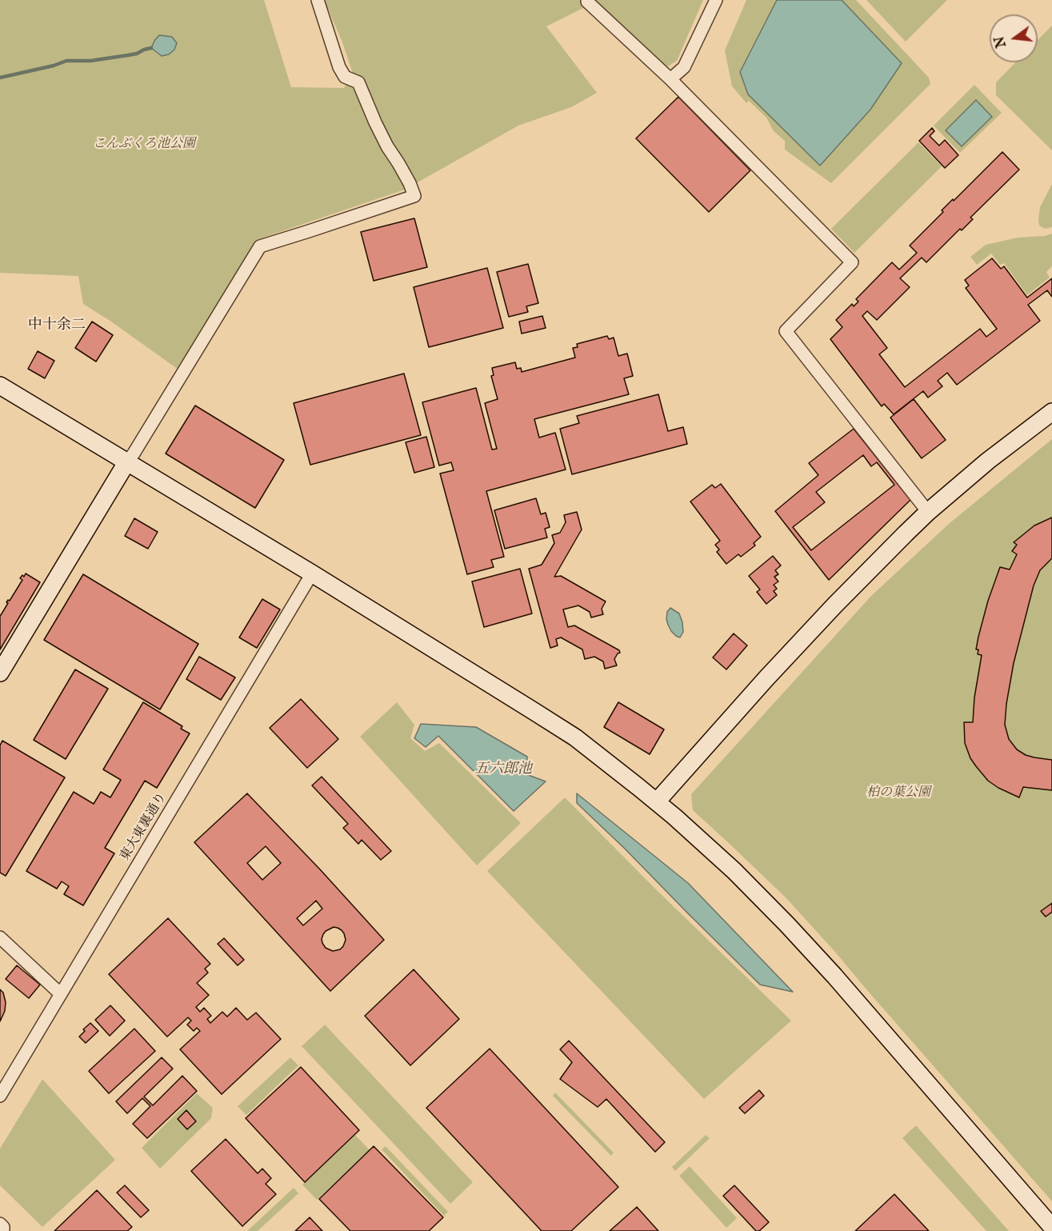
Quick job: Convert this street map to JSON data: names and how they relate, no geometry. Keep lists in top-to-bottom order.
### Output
{
  "streets": {
    "street": ["東大東裏通り"]
  },
  "districts": ["中十余二"],
  "water": ["五六郎池"],
  "parks": ["こんぶくろ池公園", "柏の葉公園"],
  "north": "left"
}
